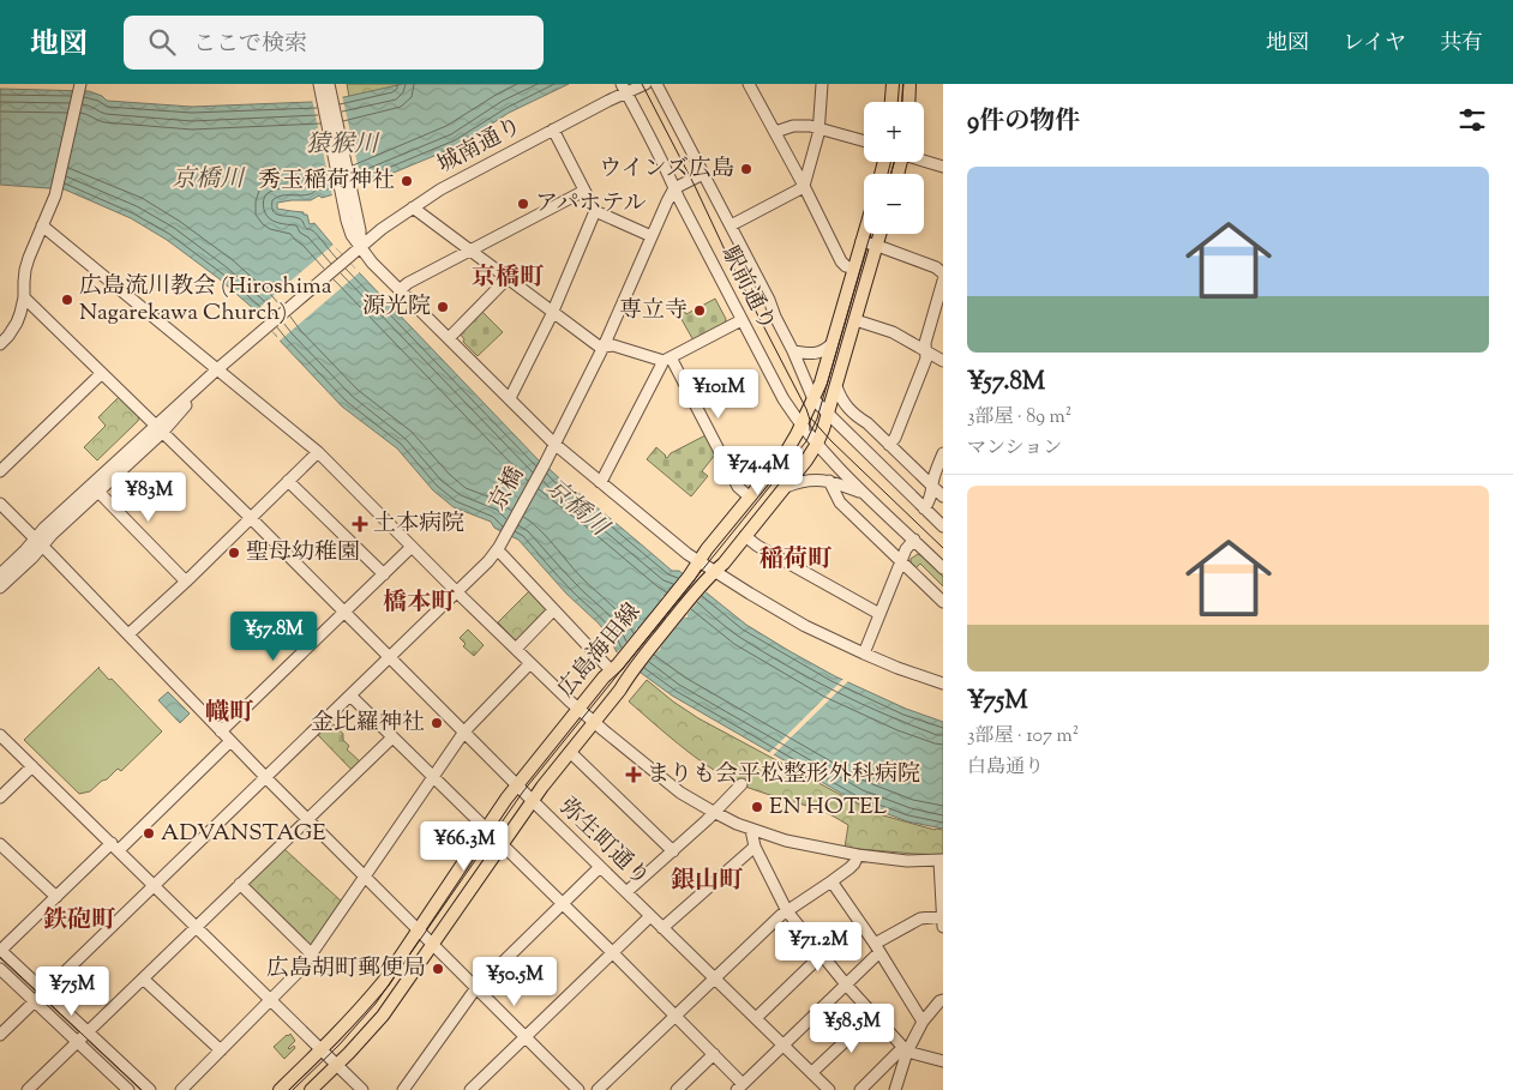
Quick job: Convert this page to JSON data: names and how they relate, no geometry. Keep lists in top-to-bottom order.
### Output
{
  "streets": {
    "main road": ["広島海田線"],
    "street": [
      "城南通り",
      "駅前通り",
      "京橋",
      "弥生町通り"
    ]
  },
  "crossings": [
    ["城南通り", "駅前通り"],
    ["駅前通り", "京橋"],
    ["駅前通り", "広島海田線"],
    ["京橋", "弥生町通り"],
    ["広島海田線", "弥生町通り"]
  ],
  "districts": [
    "京橋町",
    "稲荷町",
    "橋本町",
    "幟町",
    "銀山町",
    "鉄砲町"
  ],
  "water": ["猿猴川", "京橋川"],
  "places": {
    "other": [
      "ウインズ広島",
      "秀玉稲荷神社",
      "アパホテル",
      "広島流川教会 (Hiroshima Nagarekawa Church)",
      "源光院",
      "専立寺",
      "聖母幼稚園",
      "金比羅神社",
      "EN HOTEL",
      "ADVANSTAGE",
      "広島胡町郵便局"
    ],
    "health": ["土本病院", "まりも会平松整形外科病院"]
  },
  "page": {
    "header": "地図",
    "search": "ここで検索",
    "nav": ["地図", "レイヤ", "共有"],
    "heading": "9件の物件",
    "map_buttons": ["+", "−"],
    "list": [
      {
        "name": "¥57.8M",
        "note": "3部屋 · 89 m² · マンション"
      },
      {
        "name": "¥75M",
        "note": "3部屋 · 107 m² · 白島通り"
      }
    ],
    "price": [
      "¥101M",
      "¥74.4M",
      "¥83M",
      "¥57.8M",
      "¥66.3M",
      "¥71.2M",
      "¥50.5M",
      "¥75M",
      "¥58.5M"
    ]
  }
}
